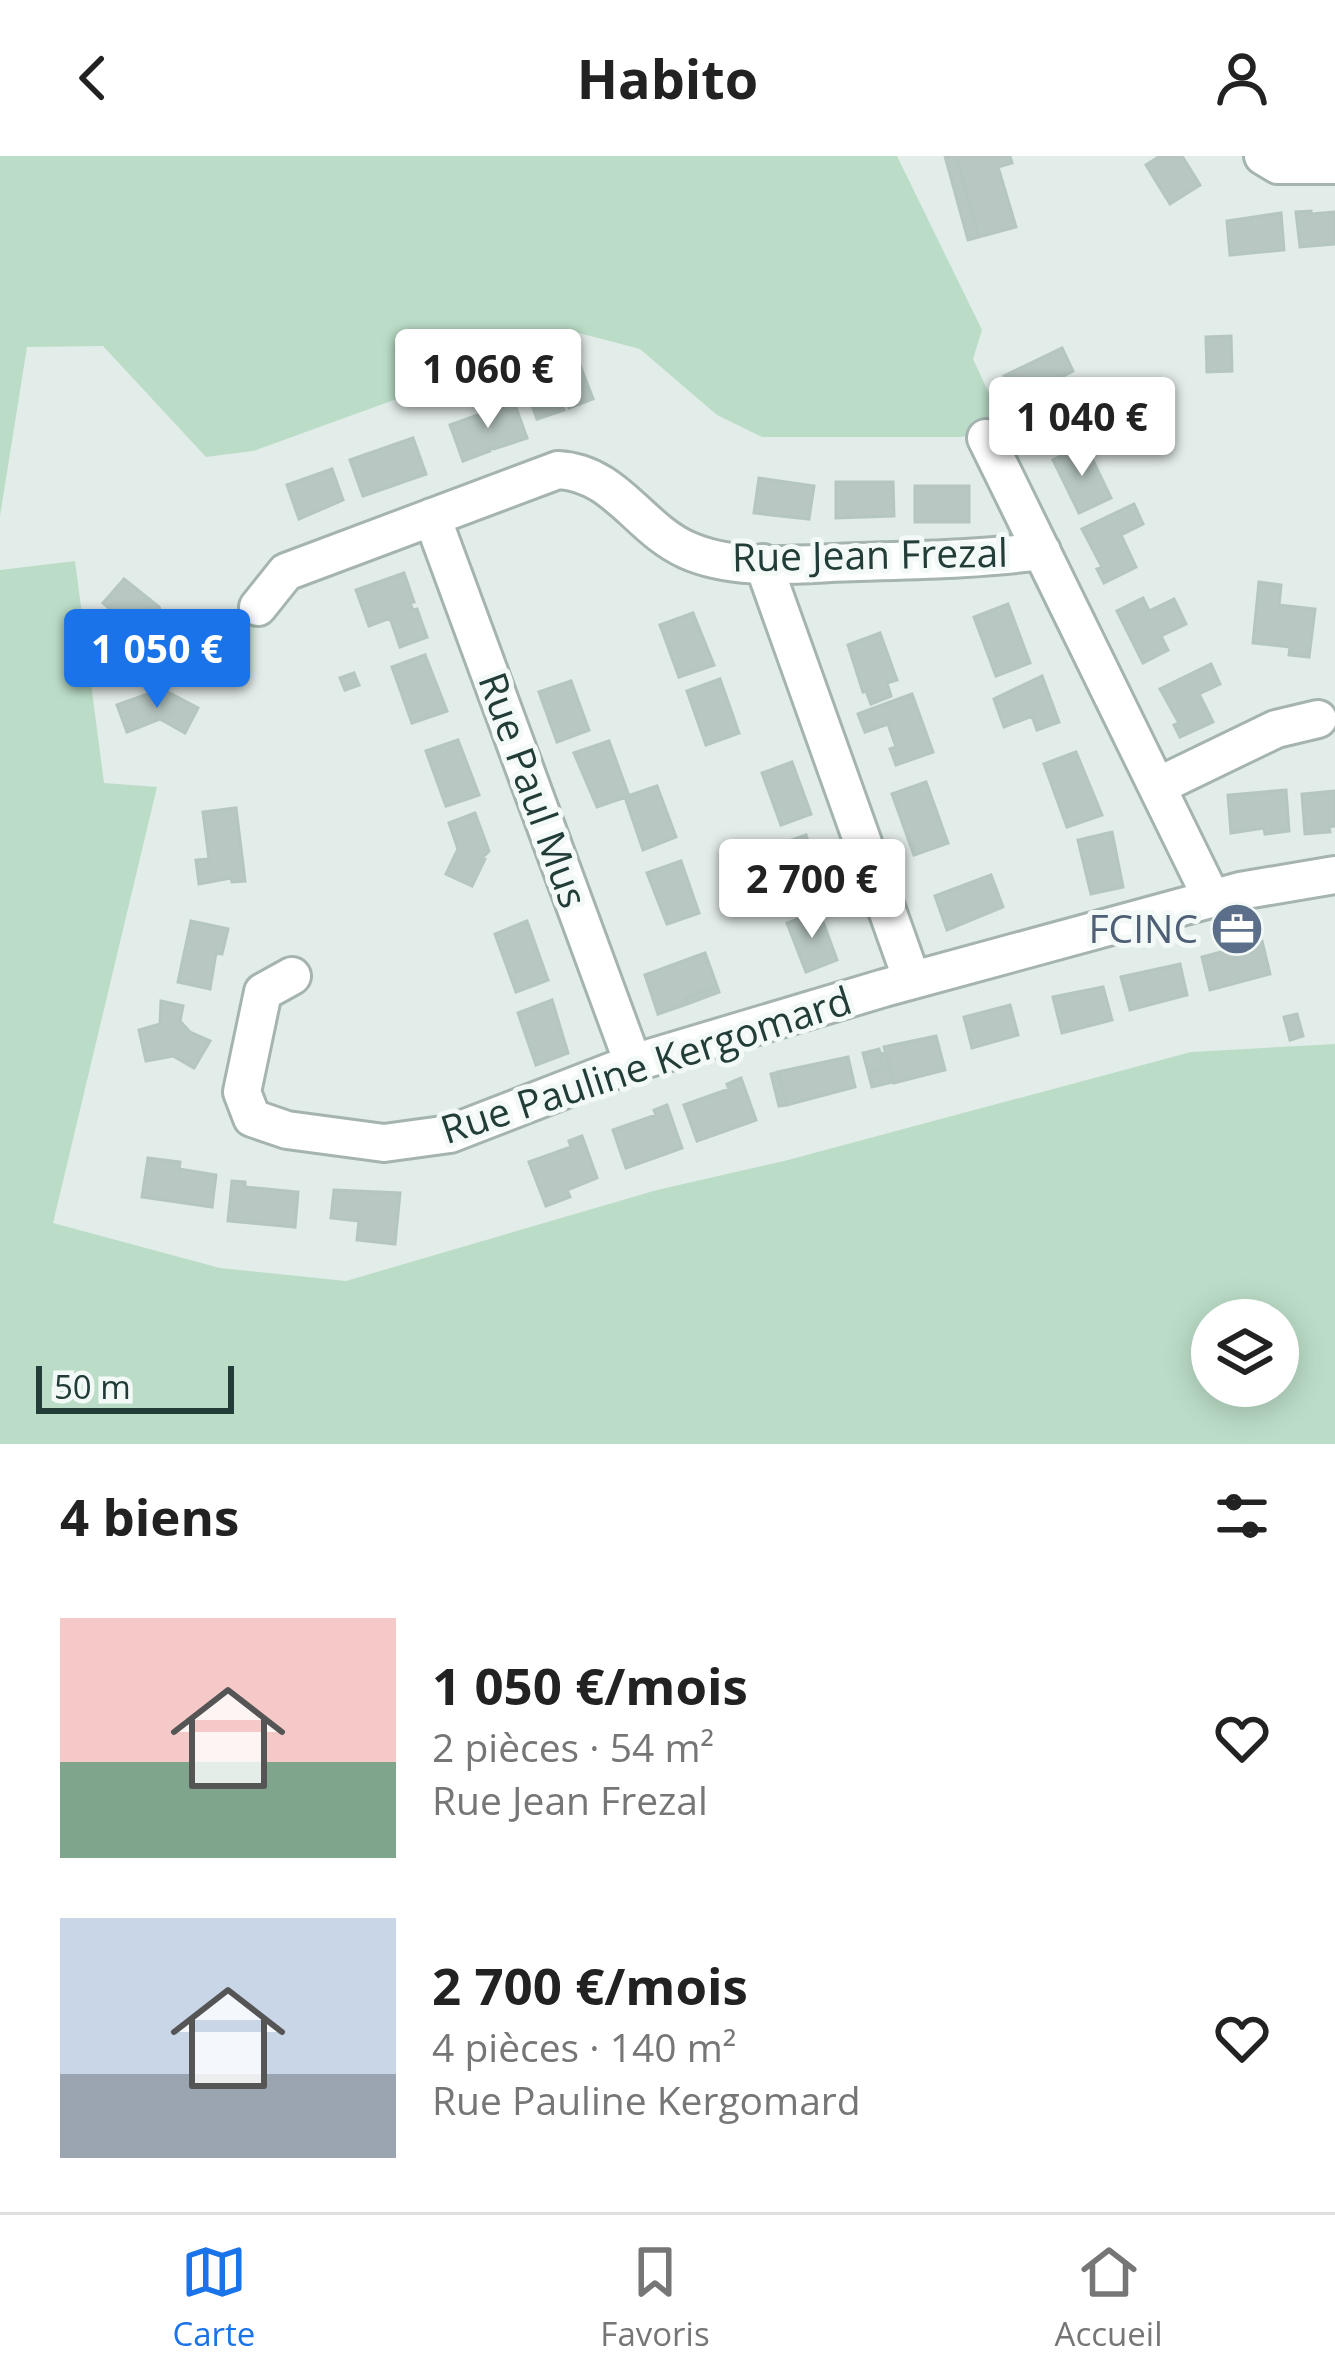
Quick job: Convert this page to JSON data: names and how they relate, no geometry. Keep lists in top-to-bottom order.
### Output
{
  "streets": {
    "street": ["Rue Jean Frezal", "Rue Paul Mus", "Rue Pauline Kergomard"]
  },
  "crossings": [
    ["Rue Jean Frezal", "Rue Paul Mus"],
    ["Rue Paul Mus", "Rue Pauline Kergomard"]
  ],
  "places": {
    "office": ["FCINC"]
  },
  "scale_bar": "50 m",
  "page": {
    "header": "Habito",
    "price": [
      "1 060 €",
      "1 040 €",
      "1 050 €",
      "2 700 €"
    ],
    "scale": "50 m",
    "heading": "4 biens",
    "list": [
      {
        "name": "1 050 €/mois",
        "note": "2 pièces · 54 m² · Rue Jean Frezal"
      },
      {
        "name": "2 700 €/mois",
        "note": "4 pièces · 140 m² · Rue Pauline Kergomard"
      }
    ],
    "tabs": ["Carte", "Favoris", "Accueil"]
  }
}
